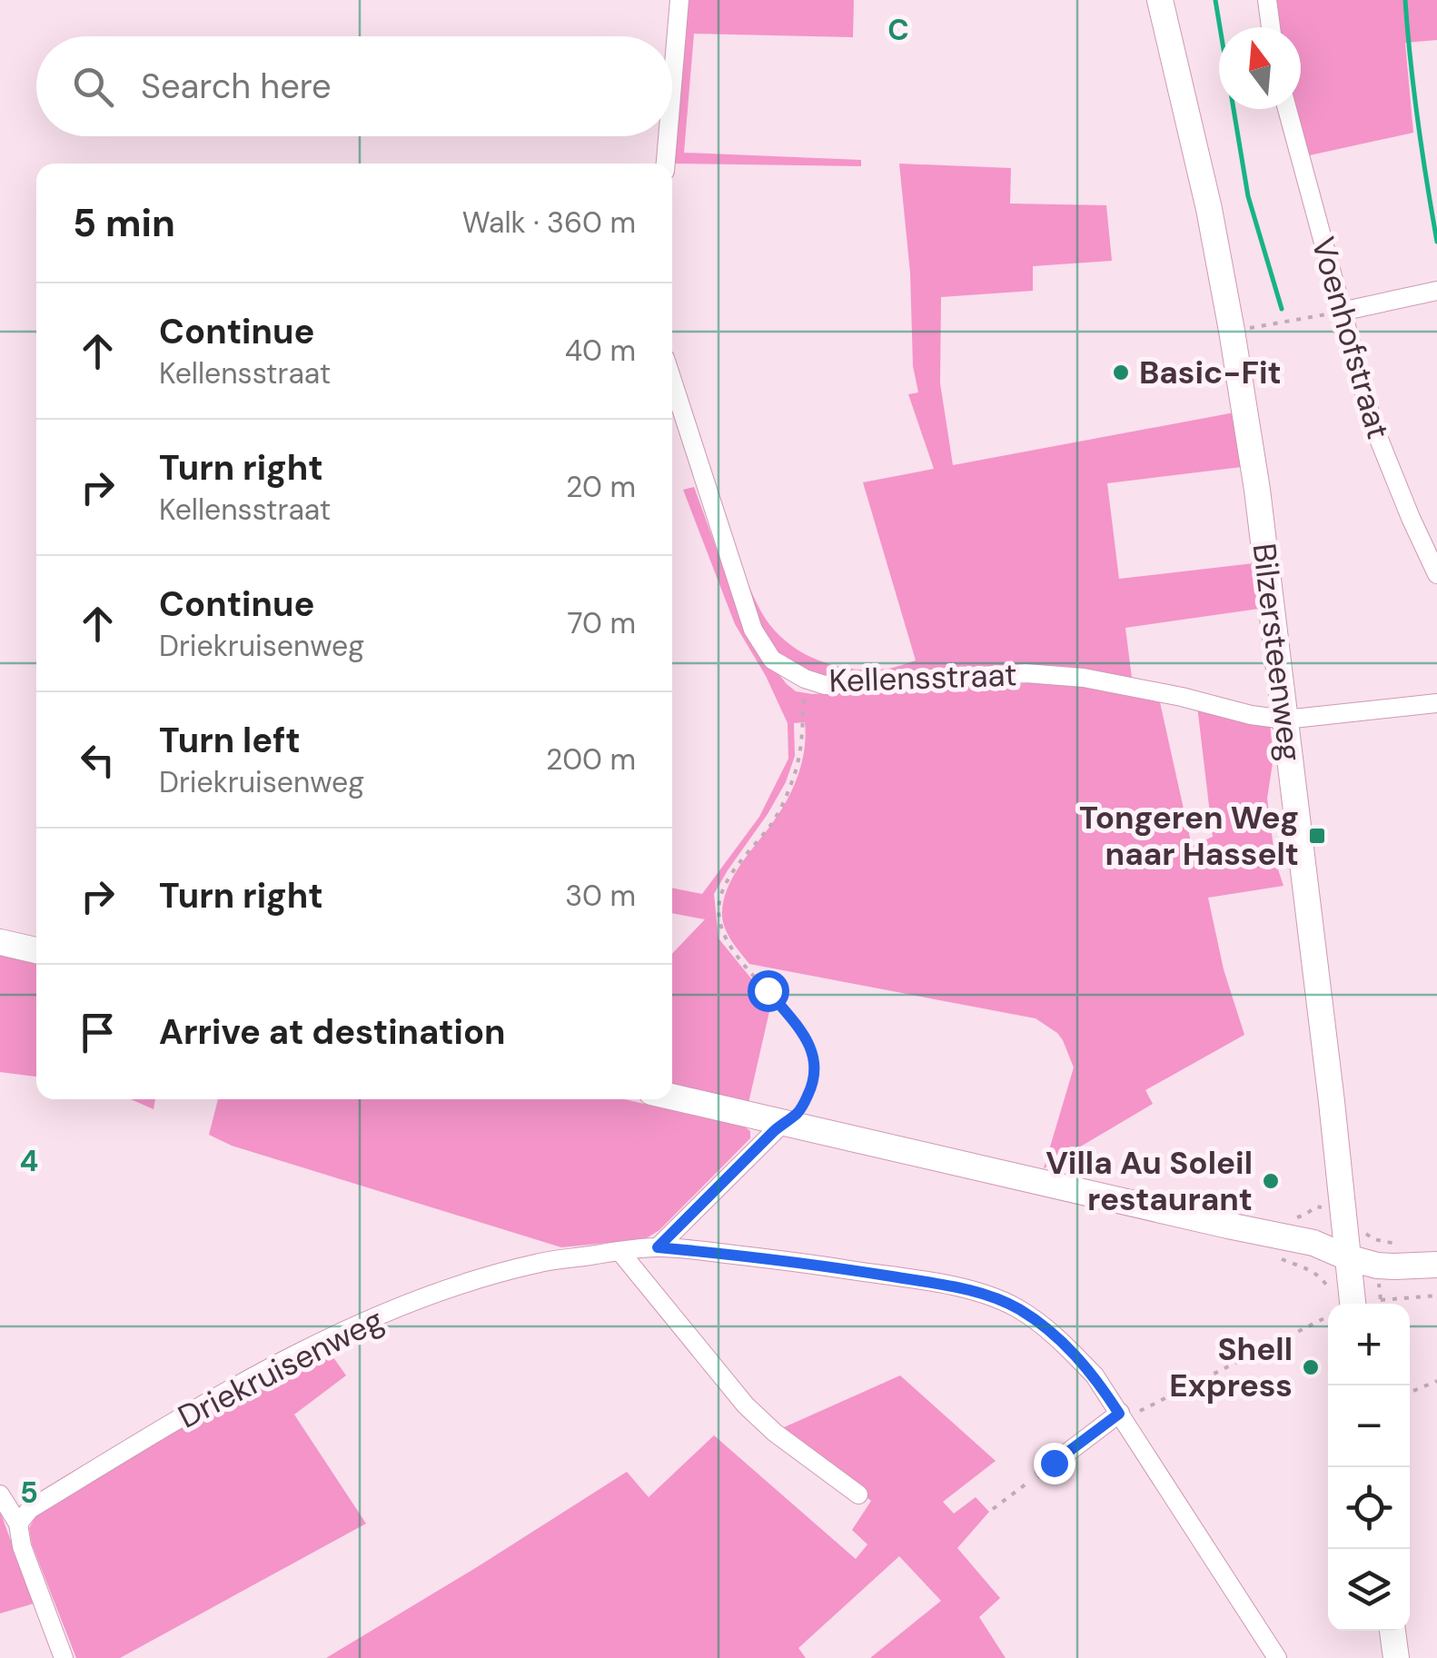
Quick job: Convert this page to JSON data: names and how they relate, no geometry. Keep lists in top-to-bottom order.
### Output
{
  "streets": {
    "main road": ["Bilzersteenweg"],
    "street": ["Voenhofstraat", "Kellensstraat", "Driekruisenweg"]
  },
  "crossings": [
    ["Bilzersteenweg", "Kellensstraat"]
  ],
  "places": {
    "other": ["Basic-Fit", "Villa Au Soleil restaurant", "Shell Express"],
    "transit": ["Tongeren Weg naar Hasselt"]
  },
  "north": "top",
  "page": {
    "search": "Search here",
    "heading": ["5 min", "Walk · 360 m"],
    "list": [
      ["Continue", "Kellensstraat", "40 m"],
      ["Turn right", "Kellensstraat", "20 m"],
      ["Continue", "Driekruisenweg", "70 m"],
      ["Turn left", "Driekruisenweg", "200 m"],
      ["Turn right", "30 m"],
      "Arrive at destination"
    ],
    "map_buttons": ["+", "−"]
  },
  "grid": {
    "columns": ["C"],
    "rows": ["4", "5"]
  }
}
